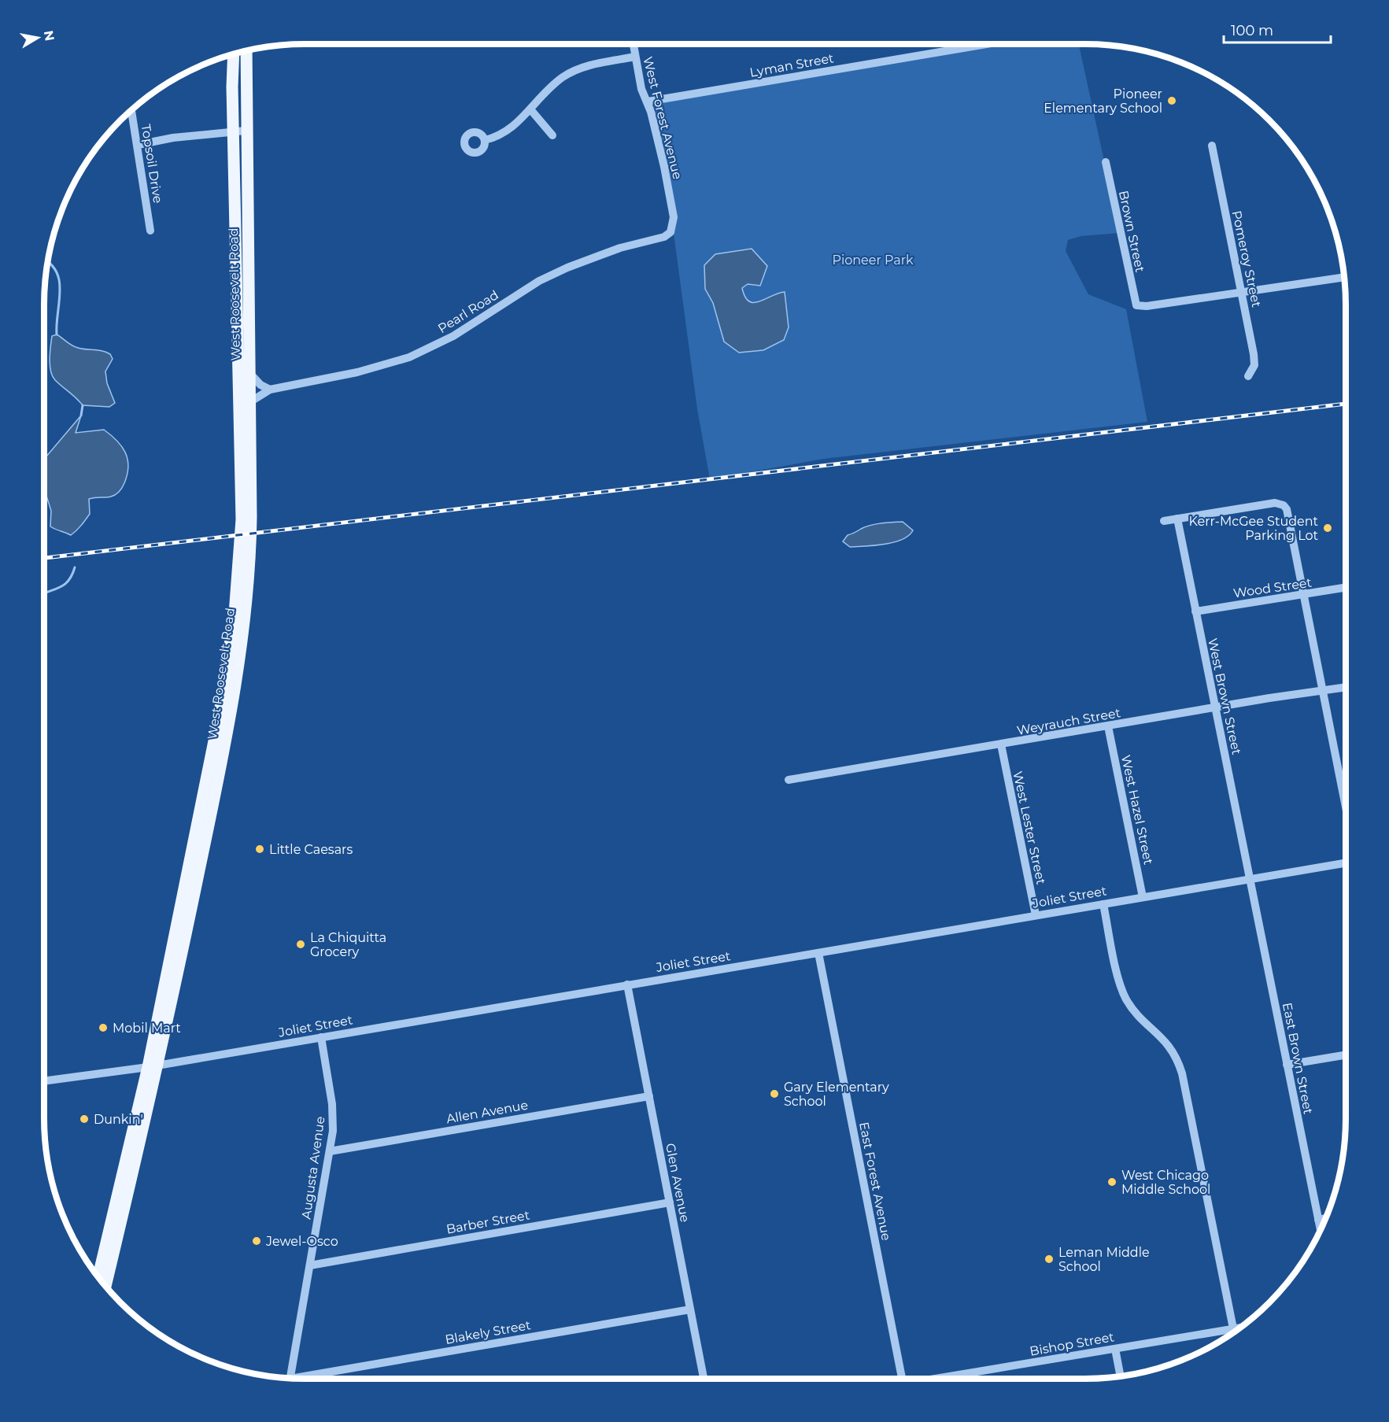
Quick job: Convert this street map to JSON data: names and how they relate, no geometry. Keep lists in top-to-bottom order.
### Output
{
  "streets": {
    "main road": ["West Roosevelt Road"],
    "street": [
      "Lyman Street",
      "West Forest Avenue",
      "Topsoil Drive",
      "Brown Street",
      "Pomeroy Street",
      "Pearl Road",
      "Wood Street",
      "West Brown Street",
      "Weyrauch Street",
      "West Hazel Street",
      "West Lester Street",
      "Joliet Street",
      "East Brown Street",
      "Allen Avenue",
      "Augusta Avenue",
      "East Forest Avenue",
      "Glen Avenue",
      "Barber Street",
      "Blakely Street",
      "Bishop Street"
    ]
  },
  "crossings": [
    ["Lyman Street", "West Forest Avenue"],
    ["West Forest Avenue", "Pearl Road"],
    ["Brown Street", "Pomeroy Street"],
    ["West Roosevelt Road", "Pearl Road"],
    ["West Roosevelt Road", "Joliet Street"],
    ["Wood Street", "West Brown Street"],
    ["West Brown Street", "Weyrauch Street"],
    ["West Brown Street", "Joliet Street"],
    ["West Brown Street", "East Brown Street"],
    ["Weyrauch Street", "West Hazel Street"],
    ["Weyrauch Street", "West Lester Street"],
    ["West Hazel Street", "Joliet Street"],
    ["West Lester Street", "Joliet Street"],
    ["Joliet Street", "East Brown Street"],
    ["Joliet Street", "Augusta Avenue"],
    ["Joliet Street", "East Forest Avenue"],
    ["Joliet Street", "Glen Avenue"],
    ["Allen Avenue", "Augusta Avenue"],
    ["Allen Avenue", "Glen Avenue"],
    ["Augusta Avenue", "Barber Street"],
    ["Glen Avenue", "Barber Street"],
    ["Glen Avenue", "Blakely Street"]
  ],
  "parks": ["Pioneer Park"],
  "places": [
    "Pioneer Elementary School",
    "Kerr-McGee Student Parking Lot",
    "Little Caesars",
    "La Chiquitta Grocery",
    "Mobil Mart",
    "Gary Elementary School",
    "Dunkin'",
    "West Chicago Middle School",
    "Jewel-Osco",
    "Leman Middle School"
  ],
  "scale_bar": "100 m",
  "north": "right"
}
